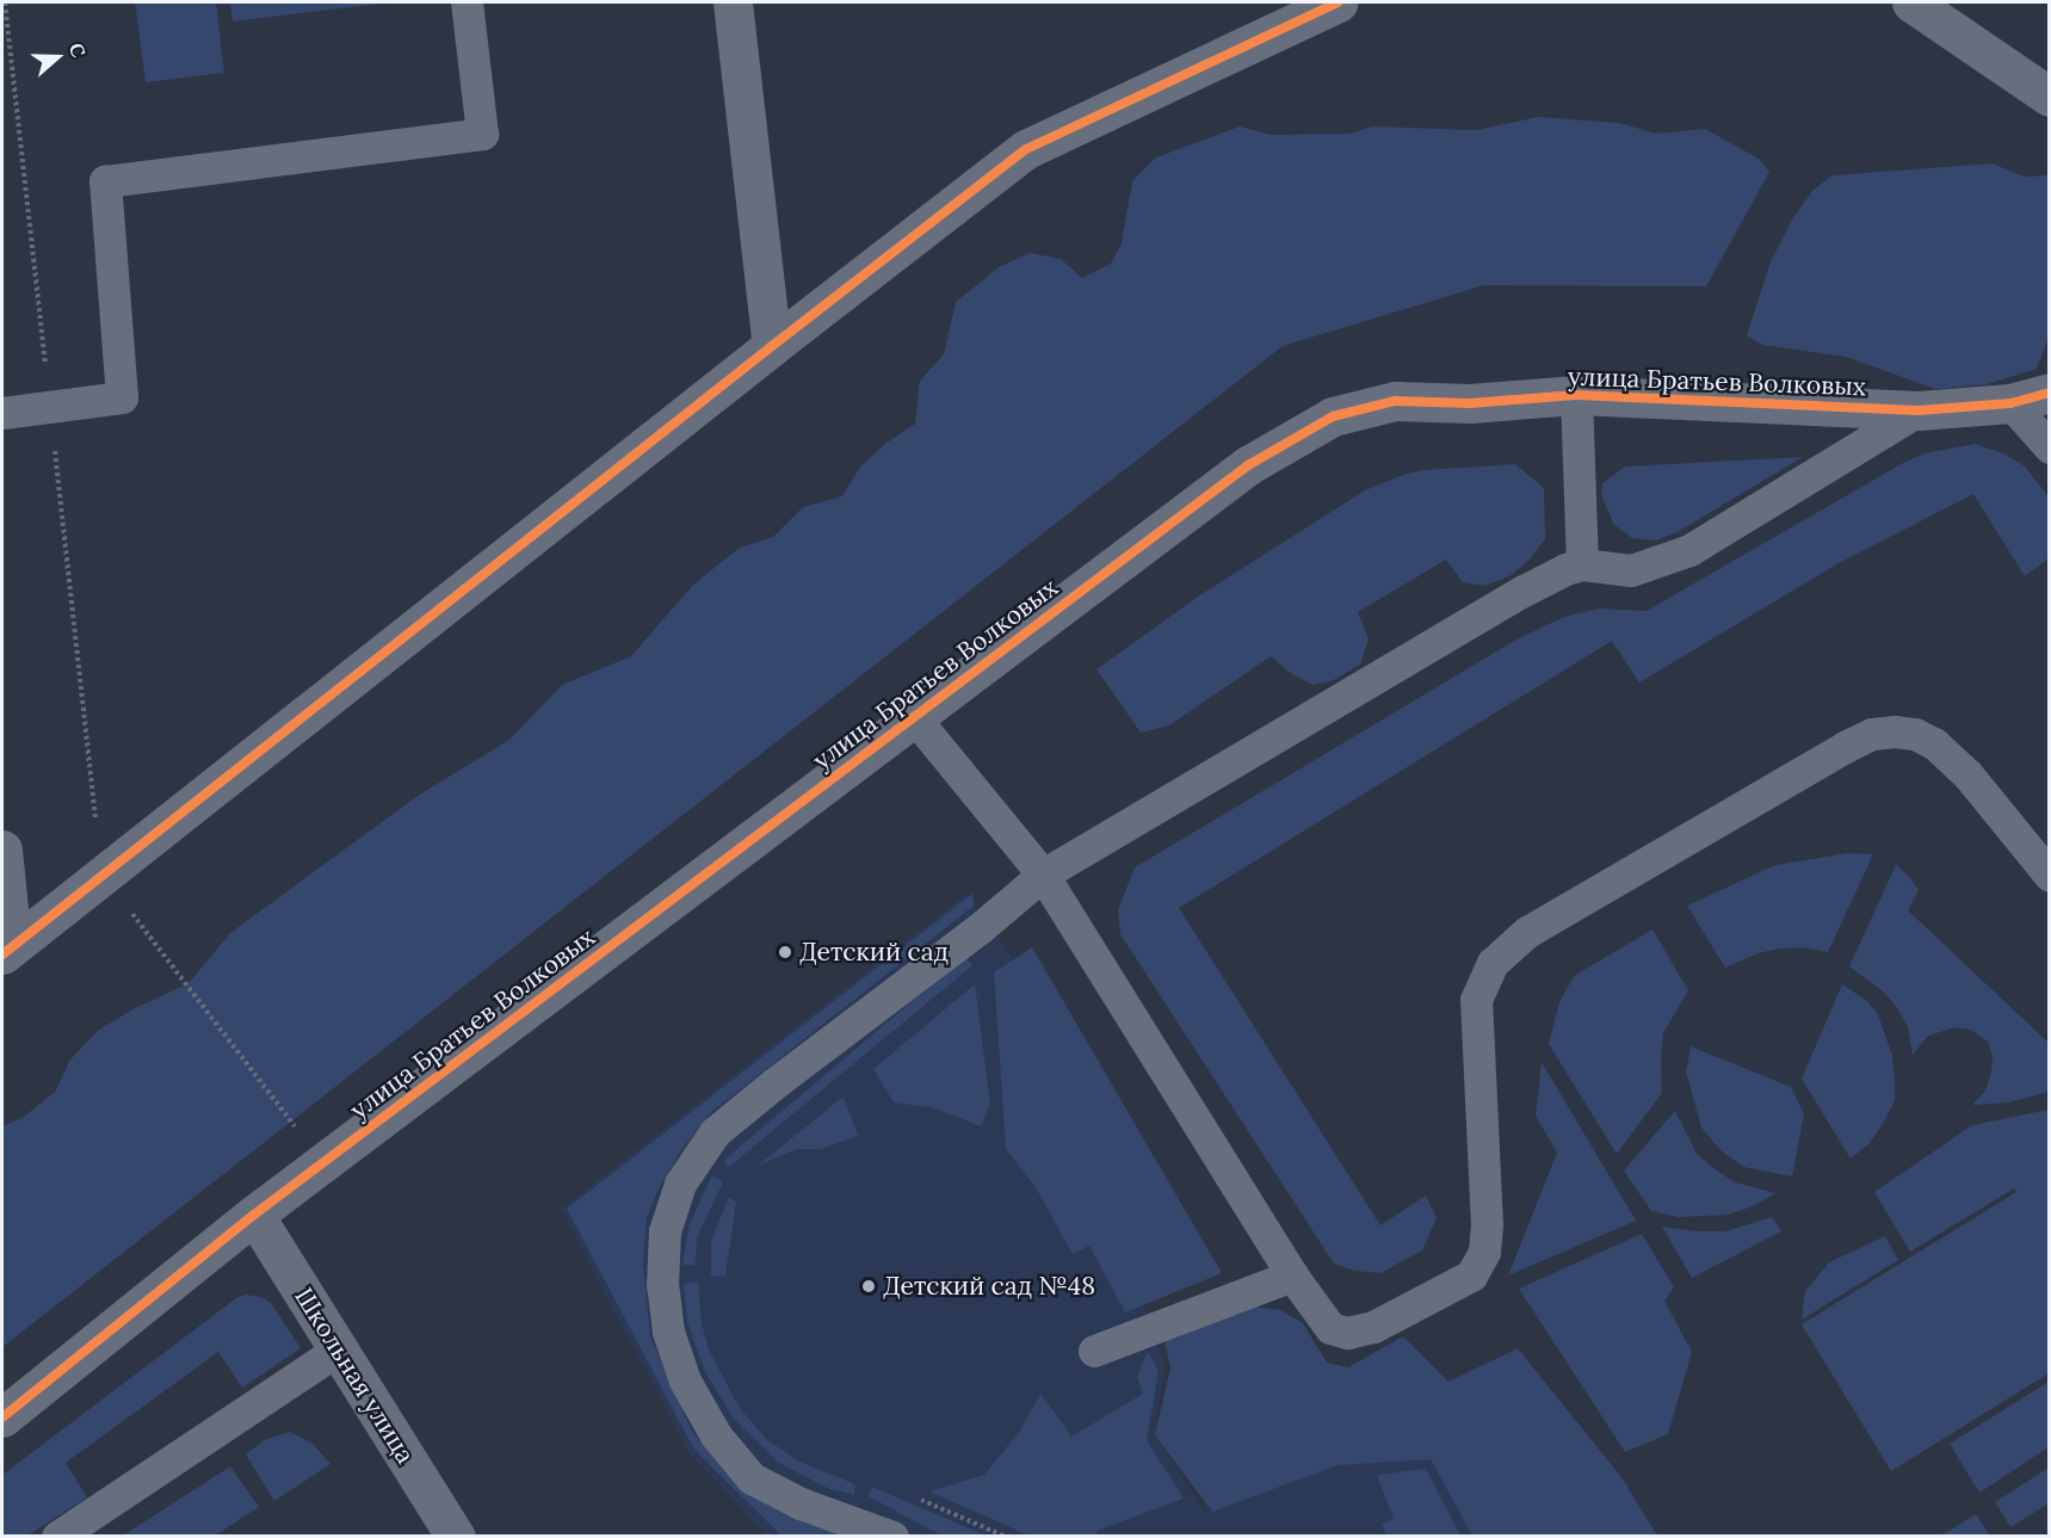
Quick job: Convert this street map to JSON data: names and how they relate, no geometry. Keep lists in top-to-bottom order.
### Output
{
  "streets": {
    "street": ["улица Братьев Волковых", "Школьная улица"]
  },
  "crossings": [
    ["улица Братьев Волковых", "Школьная улица"]
  ],
  "places": ["Детский сад", "Детский сад №48"],
  "north": "right"
}
